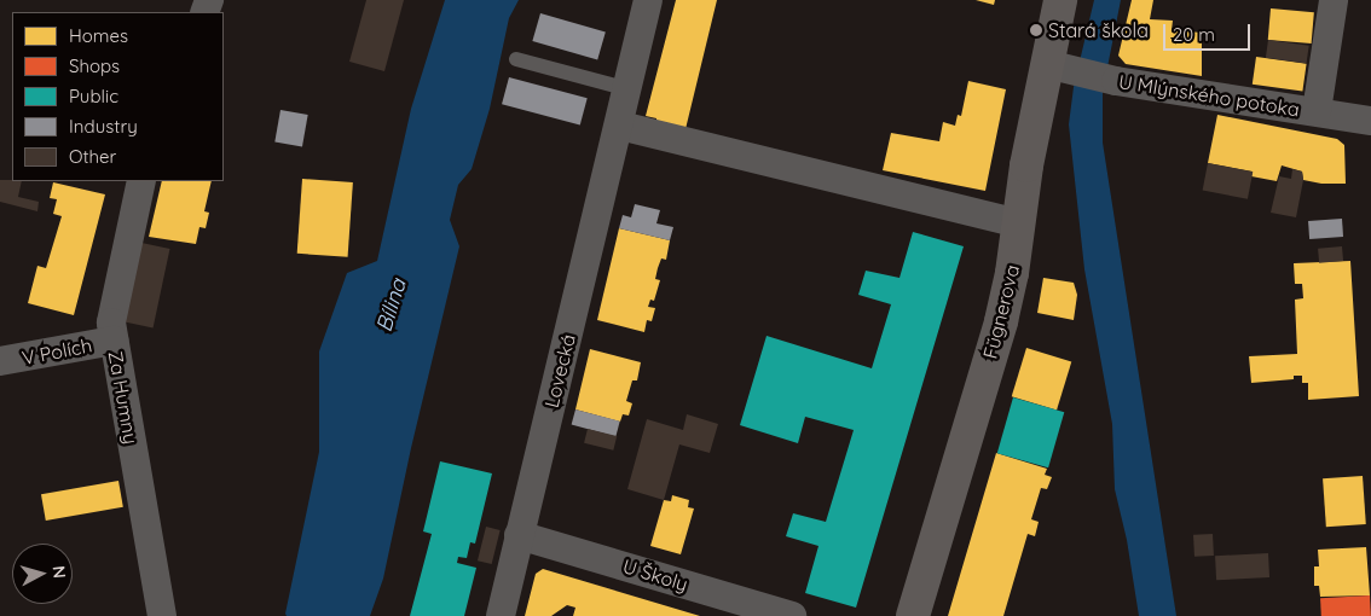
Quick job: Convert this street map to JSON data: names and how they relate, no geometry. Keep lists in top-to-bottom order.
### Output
{
  "streets": {
    "main road": ["Fügnerova"],
    "street": [
      "U Mlýnského potoka",
      "V Polích",
      "Lovecká",
      "Za Humny",
      "U Školy"
    ]
  },
  "crossings": [
    ["U Mlýnského potoka", "Fügnerova"],
    ["V Polích", "Za Humny"],
    ["Lovecká", "U Školy"]
  ],
  "water": ["Bílina"],
  "places": ["Stará škola"],
  "legend": [
    "Homes",
    "Shops",
    "Public",
    "Industry",
    "Other"
  ],
  "scale_bar": "20 m",
  "north": "right"
}
